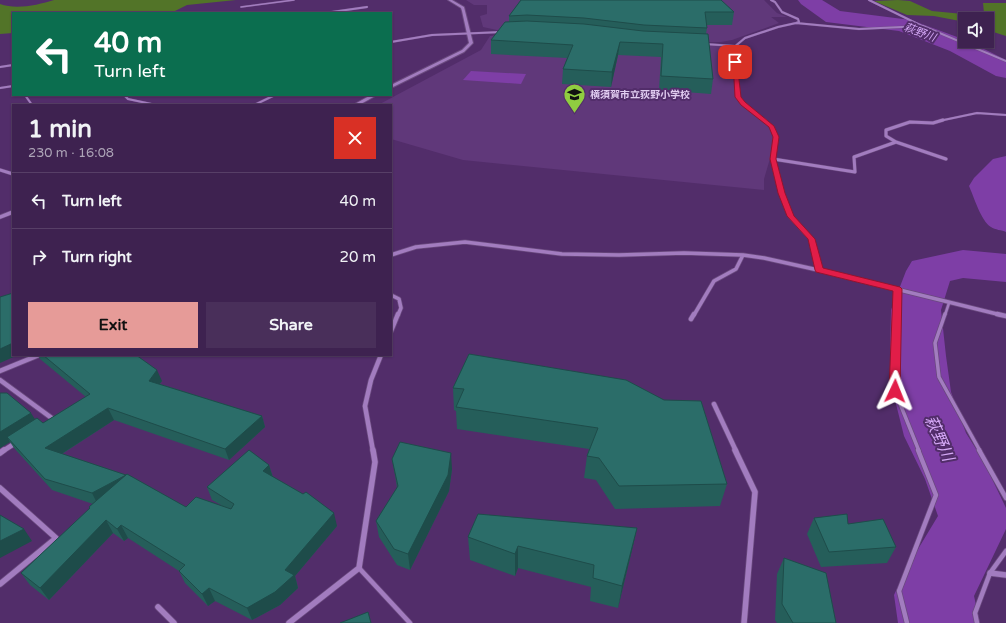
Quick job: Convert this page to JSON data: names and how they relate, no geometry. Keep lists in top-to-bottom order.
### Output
{
  "water": ["萩野川"],
  "places": {
    "school or university": ["横須賀市立荻野小学校"]
  },
  "page": {
    "turn": ["40 m", "Turn left"],
    "heading": ["1 min", "230 m · 16:08"],
    "list": [
      {
        "name": "Turn left",
        "value": "40 m"
      },
      {
        "name": "Turn right",
        "value": "20 m"
      }
    ],
    "buttons": ["Exit", "Share"]
  }
}
